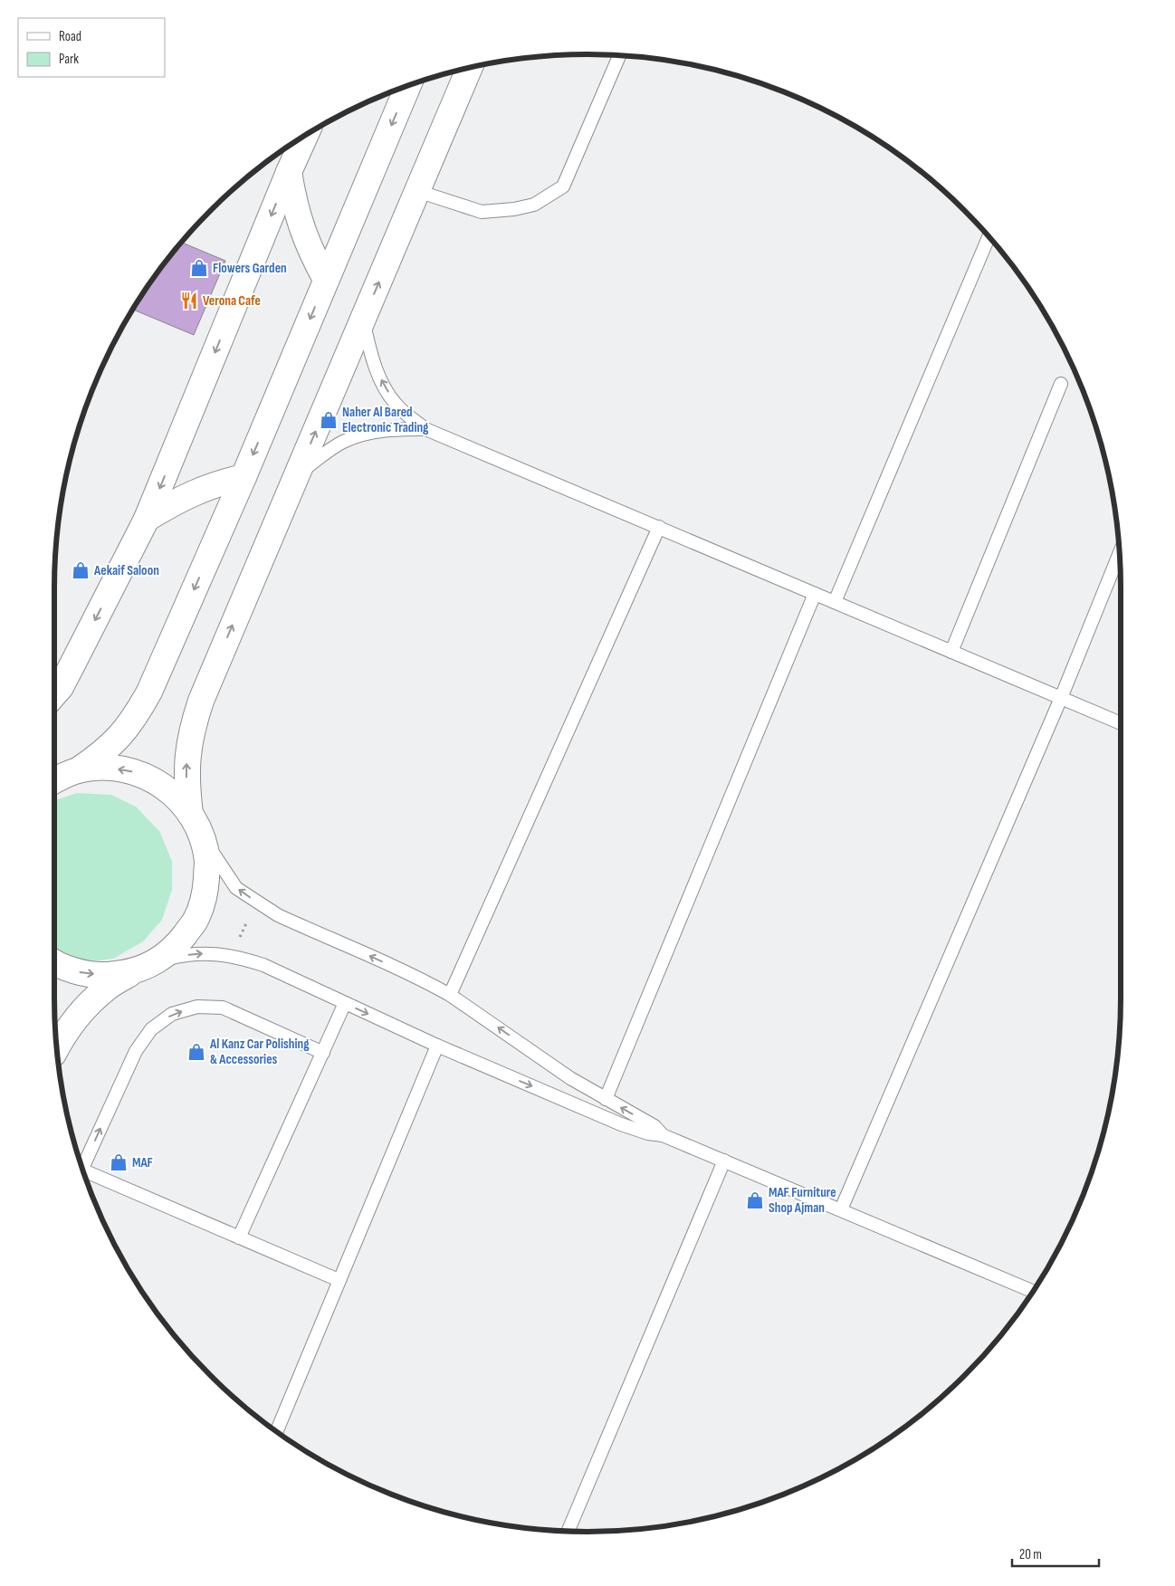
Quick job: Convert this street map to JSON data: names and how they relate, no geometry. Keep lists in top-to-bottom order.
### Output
{
  "places": {
    "shop": [
      "Flowers Garden",
      "Naher Al Bared Electronic Trading",
      "Aekaif Saloon",
      "Al Kanz Car Polishing & Accessories",
      "MAF",
      "MAF Furniture Shop Ajman"
    ],
    "restaurant": ["Verona Cafe"]
  },
  "legend": ["Road", "Park"],
  "scale_bar": "20 m"
}
